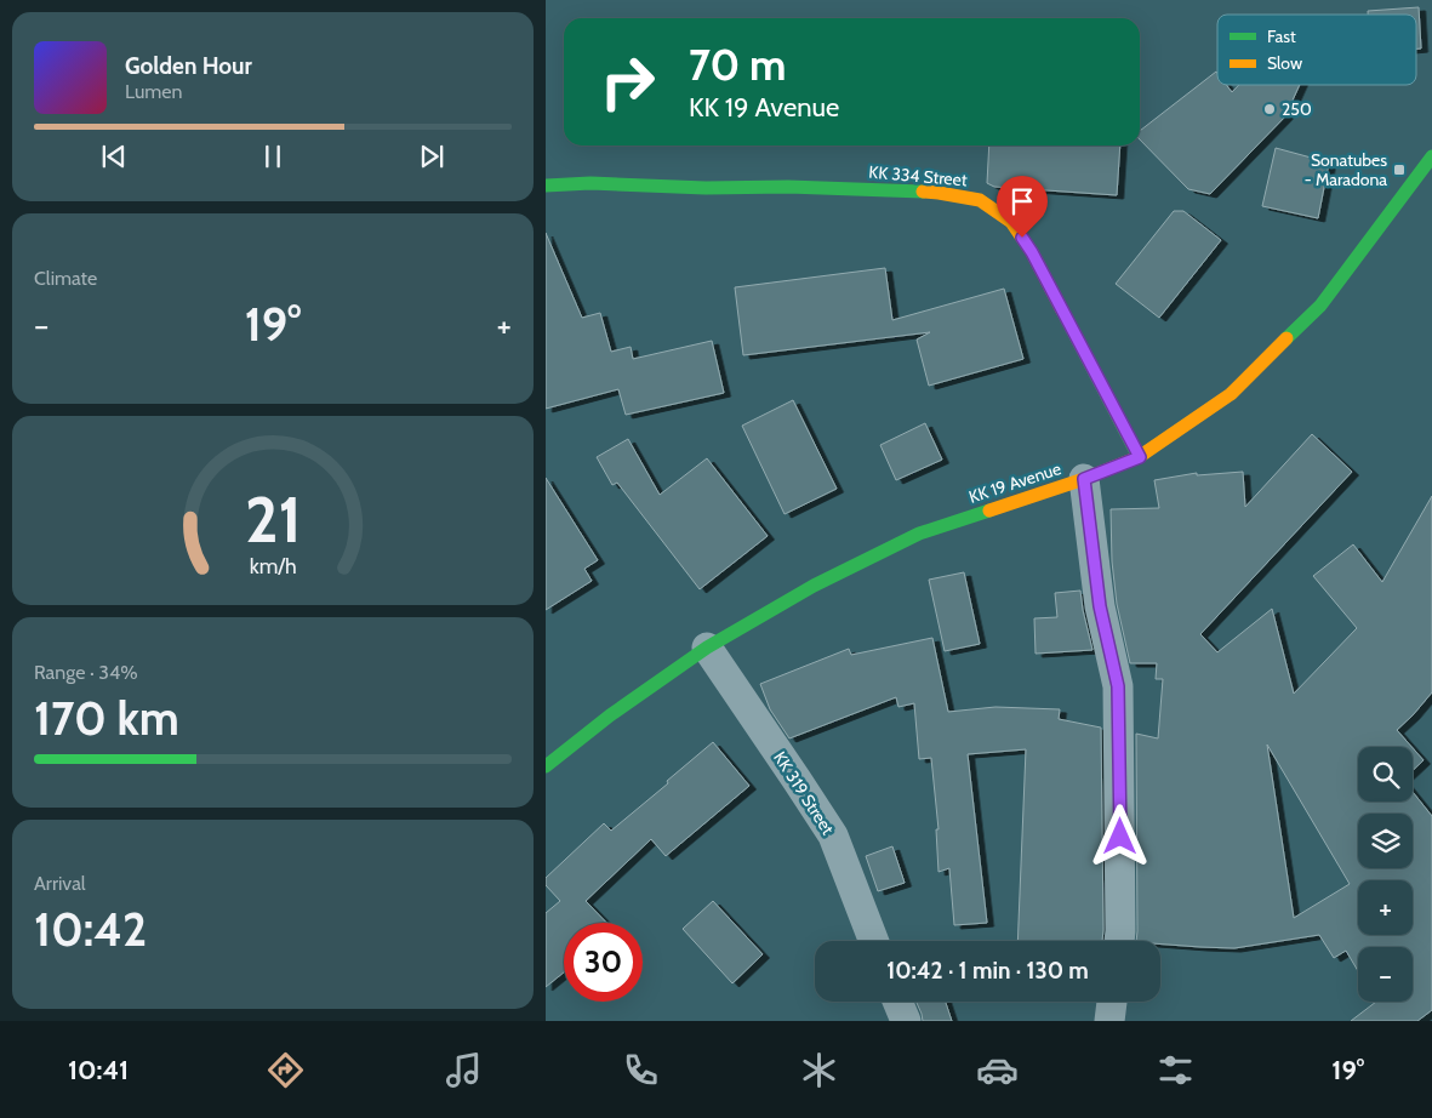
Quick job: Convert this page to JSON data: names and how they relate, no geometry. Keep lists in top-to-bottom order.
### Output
{
  "streets": {
    "street": ["KK 334 Street", "KK 19 Avenue", "KK 319 Street"]
  },
  "crossings": [
    ["KK 334 Street", "KK 19 Avenue"],
    ["KK 19 Avenue", "KK 319 Street"]
  ],
  "places": {
    "other": ["250"],
    "transit": ["Sonatubes - Maradona"]
  },
  "legend": ["Fast", "Slow"],
  "page": {
    "turn": ["70 m", "KK 19 Avenue"],
    "song": ["Golden Hour", "Lumen"],
    "tile": [
      "Climate",
      ["Range · 34%", "170 km"],
      ["Arrival", "10:42"]
    ],
    "heat": ["−", "19°", "+"],
    "map_buttons": ["+", "−"],
    "limit": "30",
    "trip": "10:42 · 1 min · 130 m",
    "tabs": ["10:41", "19°"],
    "gauge": ["21", "km/h"]
  }
}
